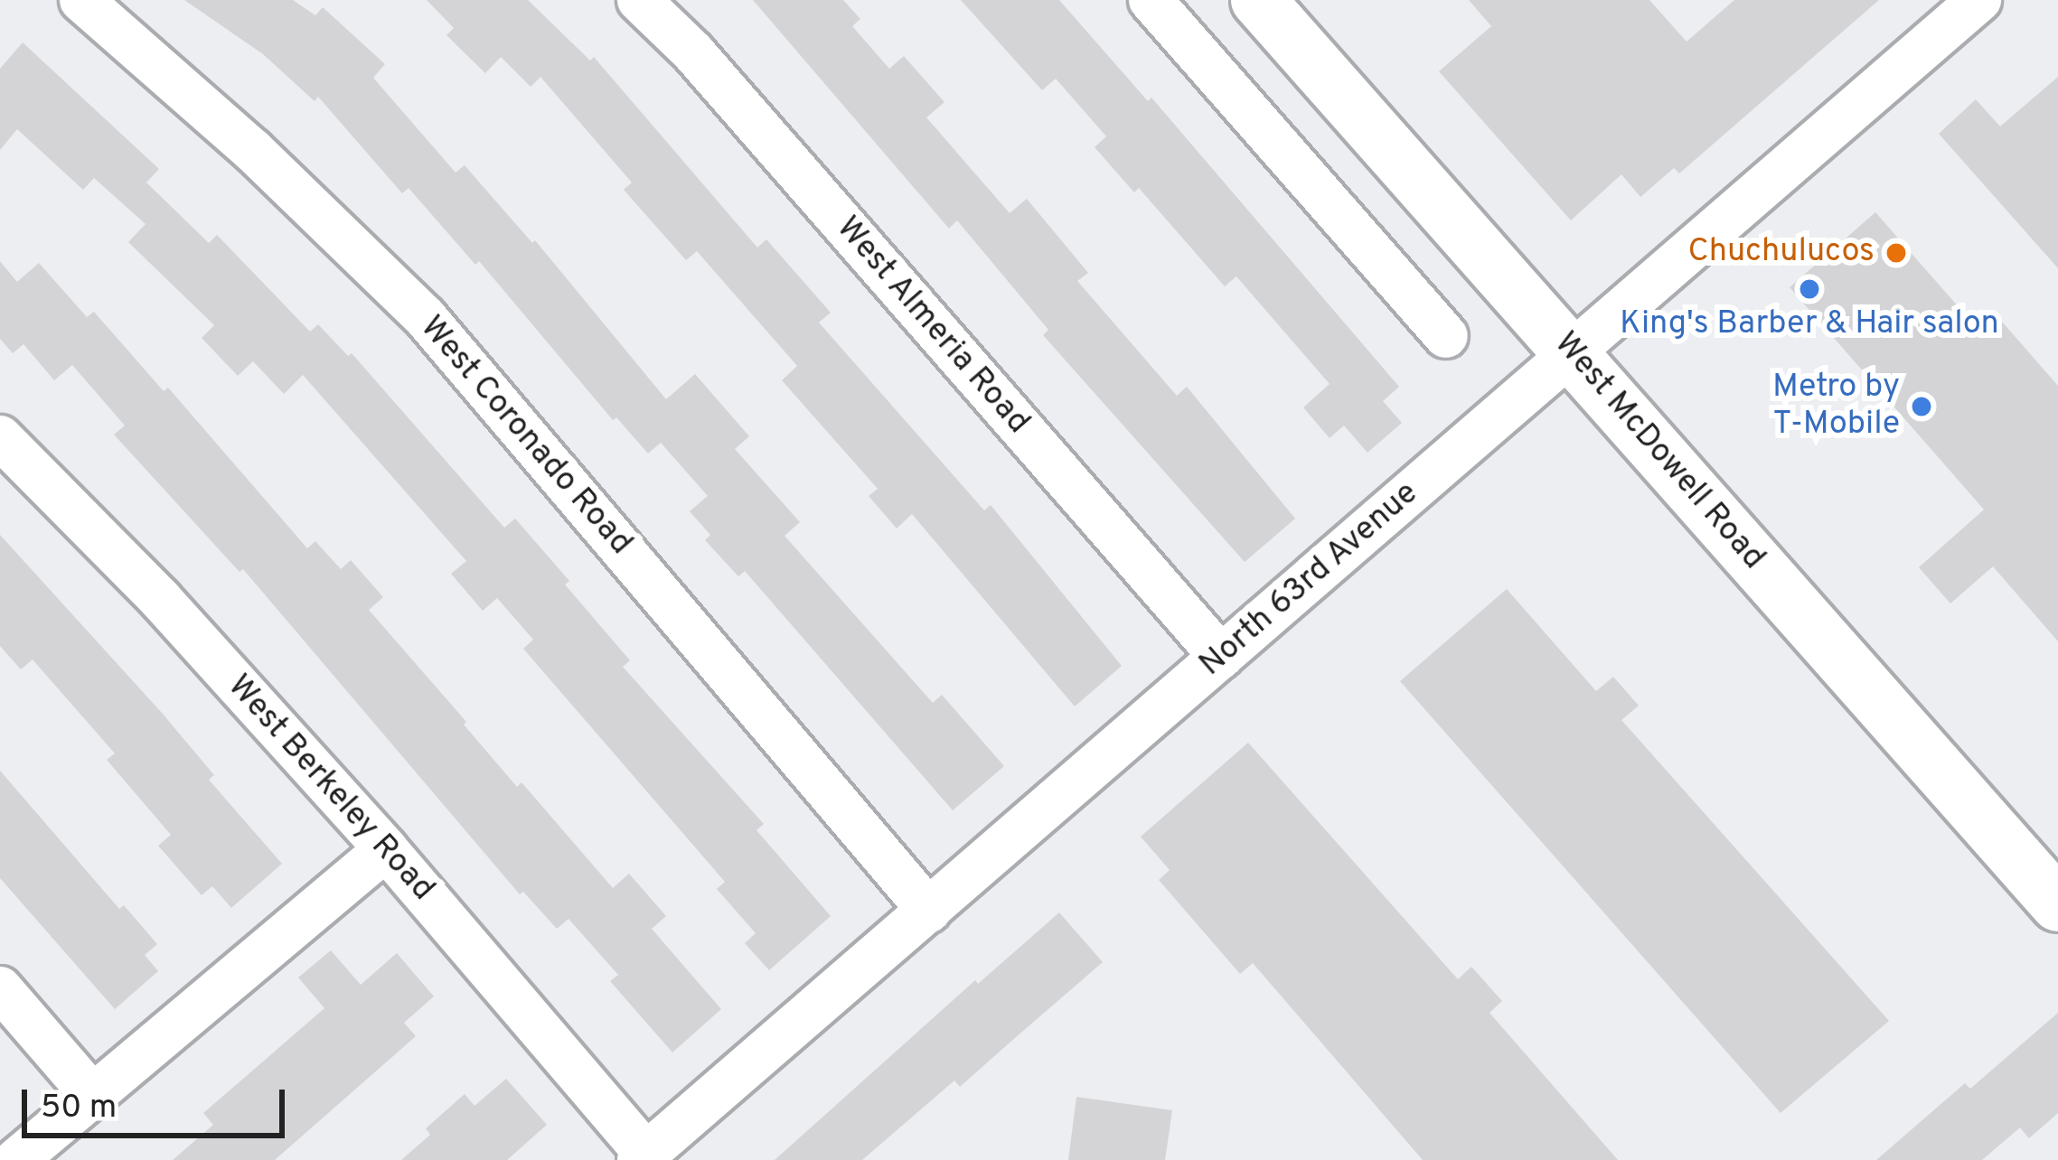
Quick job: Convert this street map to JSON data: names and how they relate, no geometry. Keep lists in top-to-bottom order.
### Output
{
  "streets": {
    "main road": ["West McDowell Road"],
    "street": [
      "West Almeria Road",
      "West Coronado Road",
      "North 63rd Avenue",
      "West Berkeley Road"
    ]
  },
  "crossings": [
    ["West Almeria Road", "North 63rd Avenue"],
    ["West Coronado Road", "North 63rd Avenue"],
    ["West McDowell Road", "North 63rd Avenue"],
    ["North 63rd Avenue", "West Berkeley Road"]
  ],
  "places": ["Chuchulucos", "King's Barber & Hair salon", "Metro by T-Mobile"],
  "scale_bar": "50 m"
}
